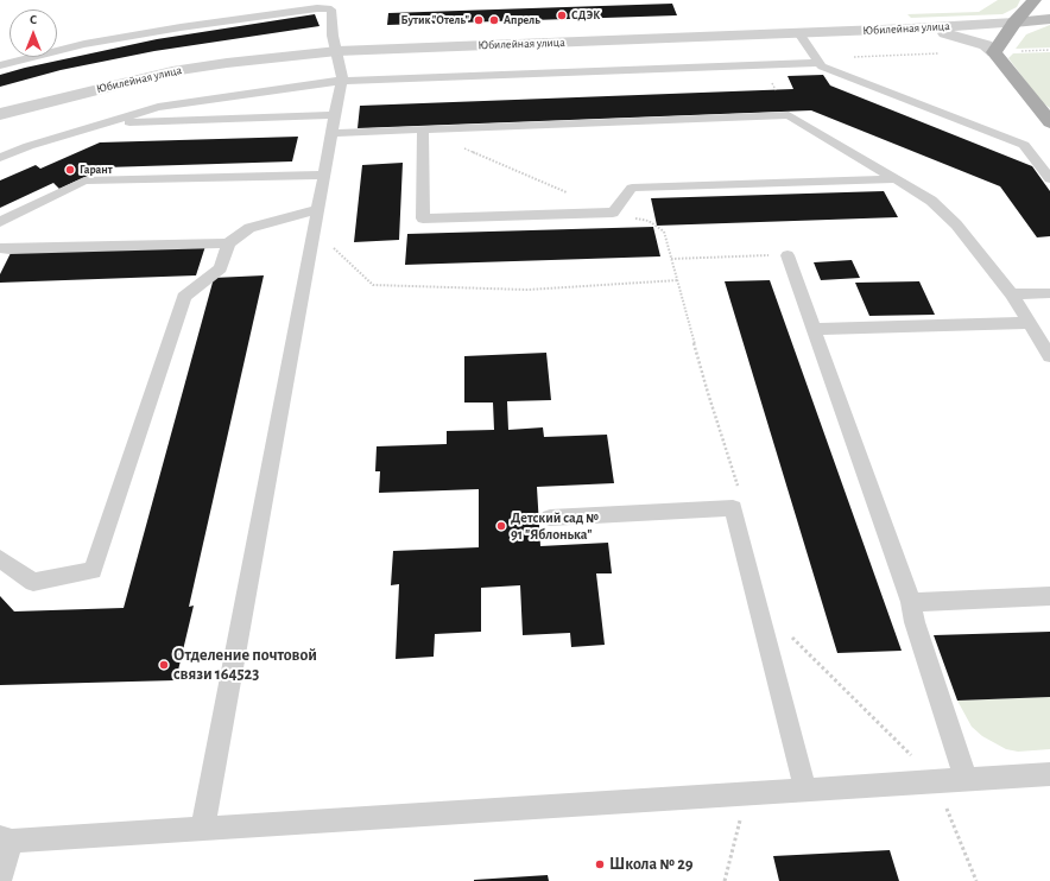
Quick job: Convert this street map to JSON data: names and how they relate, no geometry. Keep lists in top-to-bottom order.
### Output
{
  "streets": {
    "main road": ["Юбилейная улица"]
  },
  "places": [
    "СДЭК",
    "Бутик \"Отель\"",
    "Апрель",
    "Гарант",
    "Детский сад № 91 \"Яблонька\"",
    "Отделение почтовой связи 164523",
    "Школа № 29"
  ],
  "north": "top"
}
